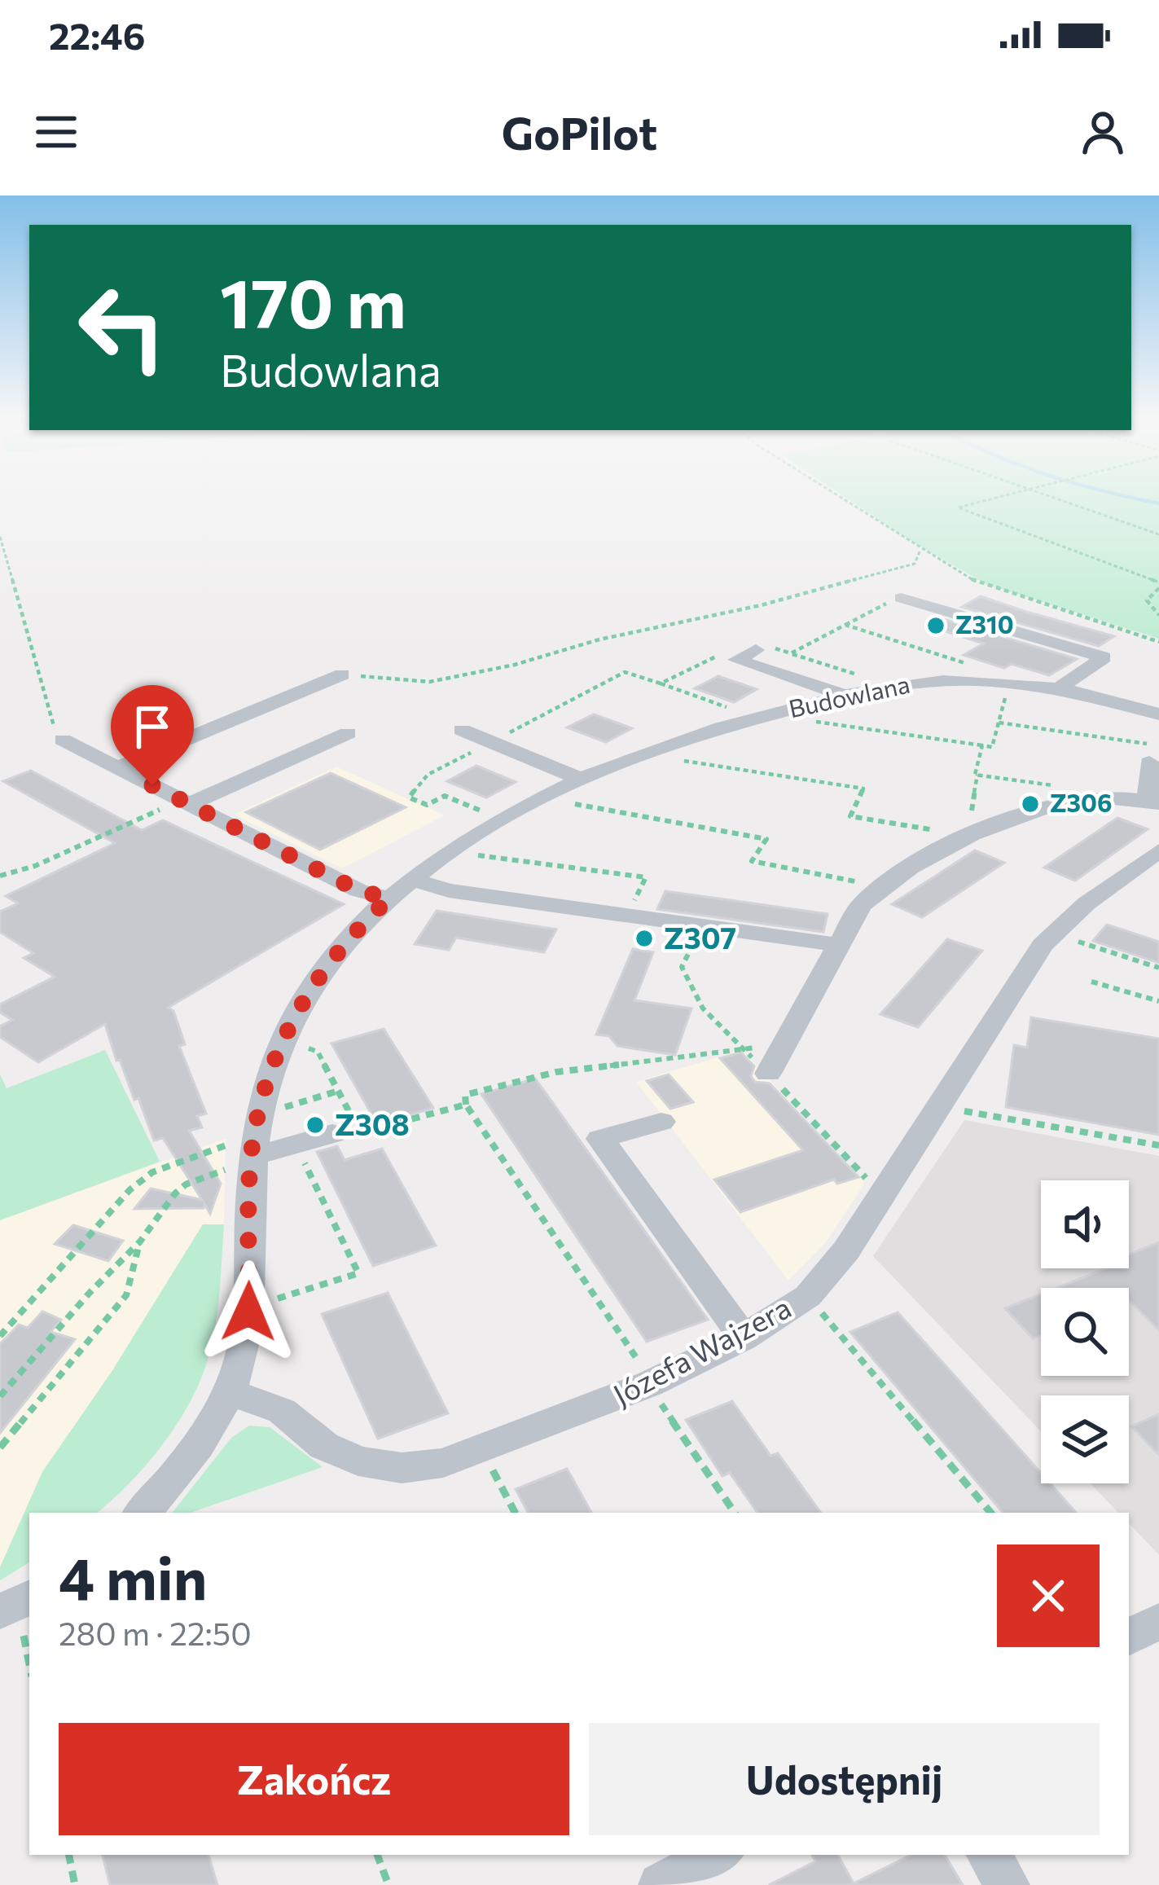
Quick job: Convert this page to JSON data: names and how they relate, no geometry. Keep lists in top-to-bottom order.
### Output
{
  "streets": {
    "street": ["Budowlana", "Józefa Wajzera"]
  },
  "crossings": [
    ["Budowlana", "Józefa Wajzera"]
  ],
  "places": [
    "Z310",
    "Z306",
    "Z307",
    "Z308"
  ],
  "page": {
    "status": "22:46",
    "header": "GoPilot",
    "turn": ["170 m", "Budowlana"],
    "heading": ["4 min", "280 m · 22:50"],
    "buttons": ["Zakończ", "Udostępnij"]
  }
}
